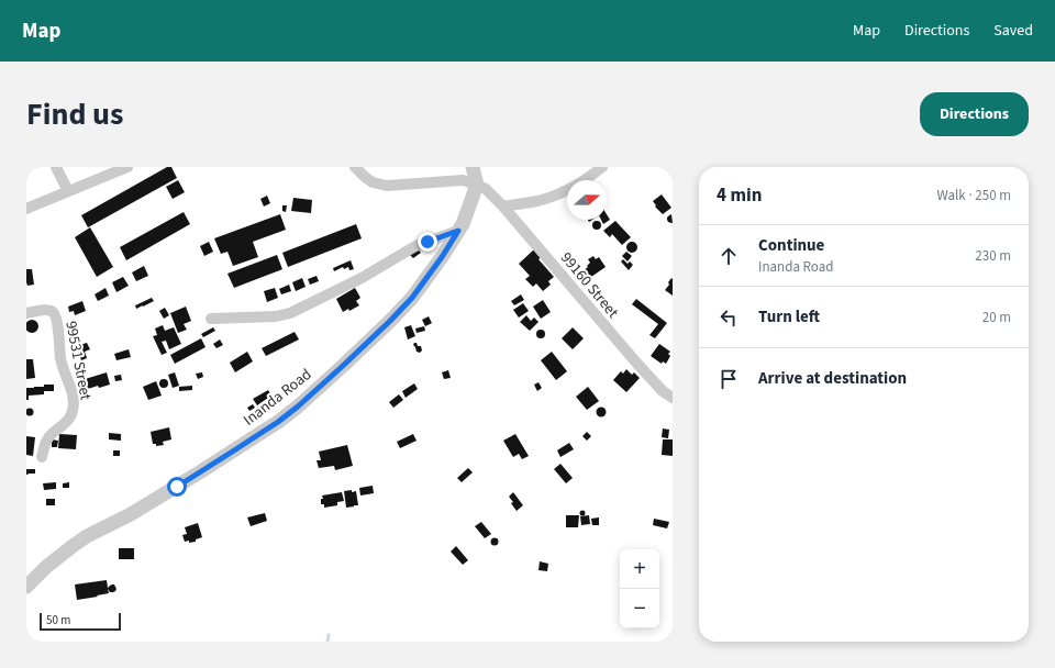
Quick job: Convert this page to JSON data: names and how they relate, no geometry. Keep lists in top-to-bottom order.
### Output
{
  "streets": {
    "street": ["99160 Street", "99531 Street", "Inanda Road"]
  },
  "crossings": [
    ["99160 Street", "Inanda Road"]
  ],
  "scale_bar": "50 m",
  "north": "right",
  "page": {
    "header": "Map",
    "nav": ["Map", "Directions", "Saved"],
    "title": "Find us",
    "buttons": "Directions",
    "heading": ["4 min", "Walk · 250 m"],
    "list": [
      ["Continue", "Inanda Road", "230 m"],
      ["Turn left", "20 m"],
      "Arrive at destination"
    ],
    "map_buttons": ["+", "−"],
    "scale": "50 m"
  }
}
